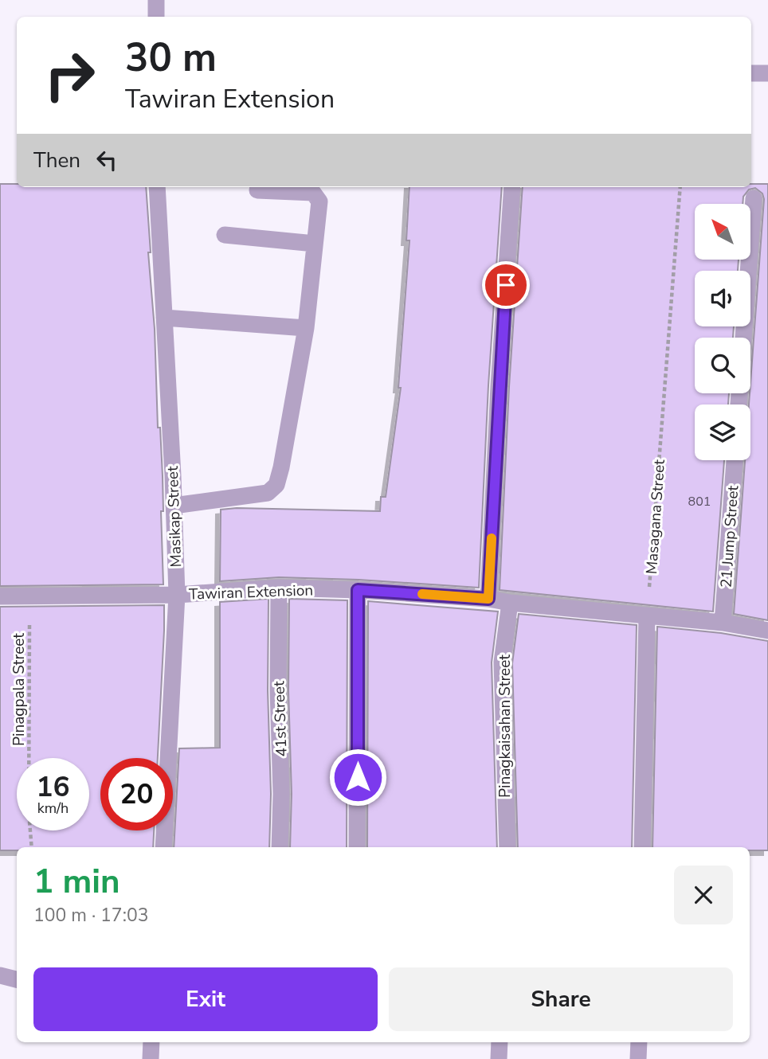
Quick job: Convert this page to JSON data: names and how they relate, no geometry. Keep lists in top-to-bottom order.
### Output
{
  "streets": {
    "street": [
      "Masikap Street",
      "21 Jump Street",
      "Tawiran Extension",
      "41st Street",
      "Pinagkaisahan Street"
    ],
    "path": ["Masagana Street", "Pinagpala Street"]
  },
  "crossings": [
    ["Masikap Street", "Tawiran Extension"],
    ["Masagana Street", "Tawiran Extension"],
    ["21 Jump Street", "Tawiran Extension"],
    ["Tawiran Extension", "Pinagpala Street"],
    ["Tawiran Extension", "41st Street"],
    ["Tawiran Extension", "Pinagkaisahan Street"]
  ],
  "house_numbers": ["801"],
  "north": "top left",
  "page": {
    "turn": ["30 m", "Tawiran Extension"],
    "then": "Then",
    "speed": "16 km/h",
    "limit": "20",
    "heading": ["1 min", "100 m · 17:03"],
    "buttons": ["Exit", "Share"]
  }
}
